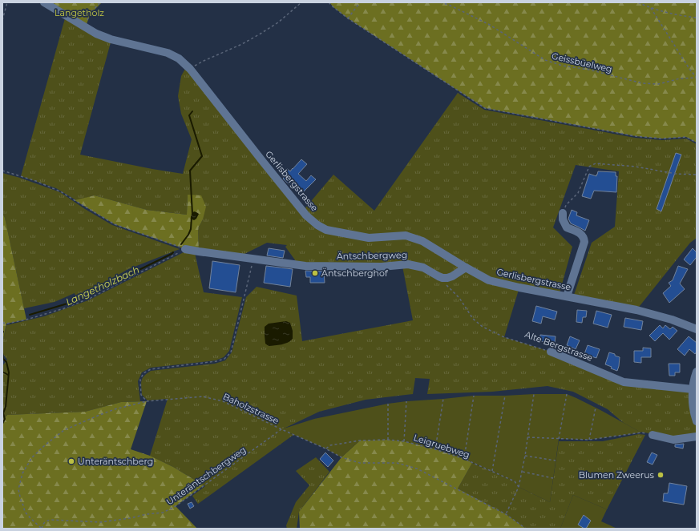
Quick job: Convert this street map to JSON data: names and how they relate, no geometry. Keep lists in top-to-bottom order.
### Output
{
  "streets": {
    "street": ["Gerlisbergstrasse", "Äntschbergweg", "Alte Bergstrasse"],
    "path": [
      "Geissbüelweg",
      "Baholzstrasse",
      "Leigruebweg",
      "Unteräntschbergweg"
    ]
  },
  "crossings": [
    ["Äntschbergweg", "Alte Bergstrasse"],
    ["Baholzstrasse", "Leigruebweg"],
    ["Baholzstrasse", "Unteräntschbergweg"]
  ],
  "water": ["Langetholzbach"],
  "parks": ["Langetholz"],
  "places": ["Äntschberghof", "Unteräntschberg", "Blumen Zweerus"]
}
